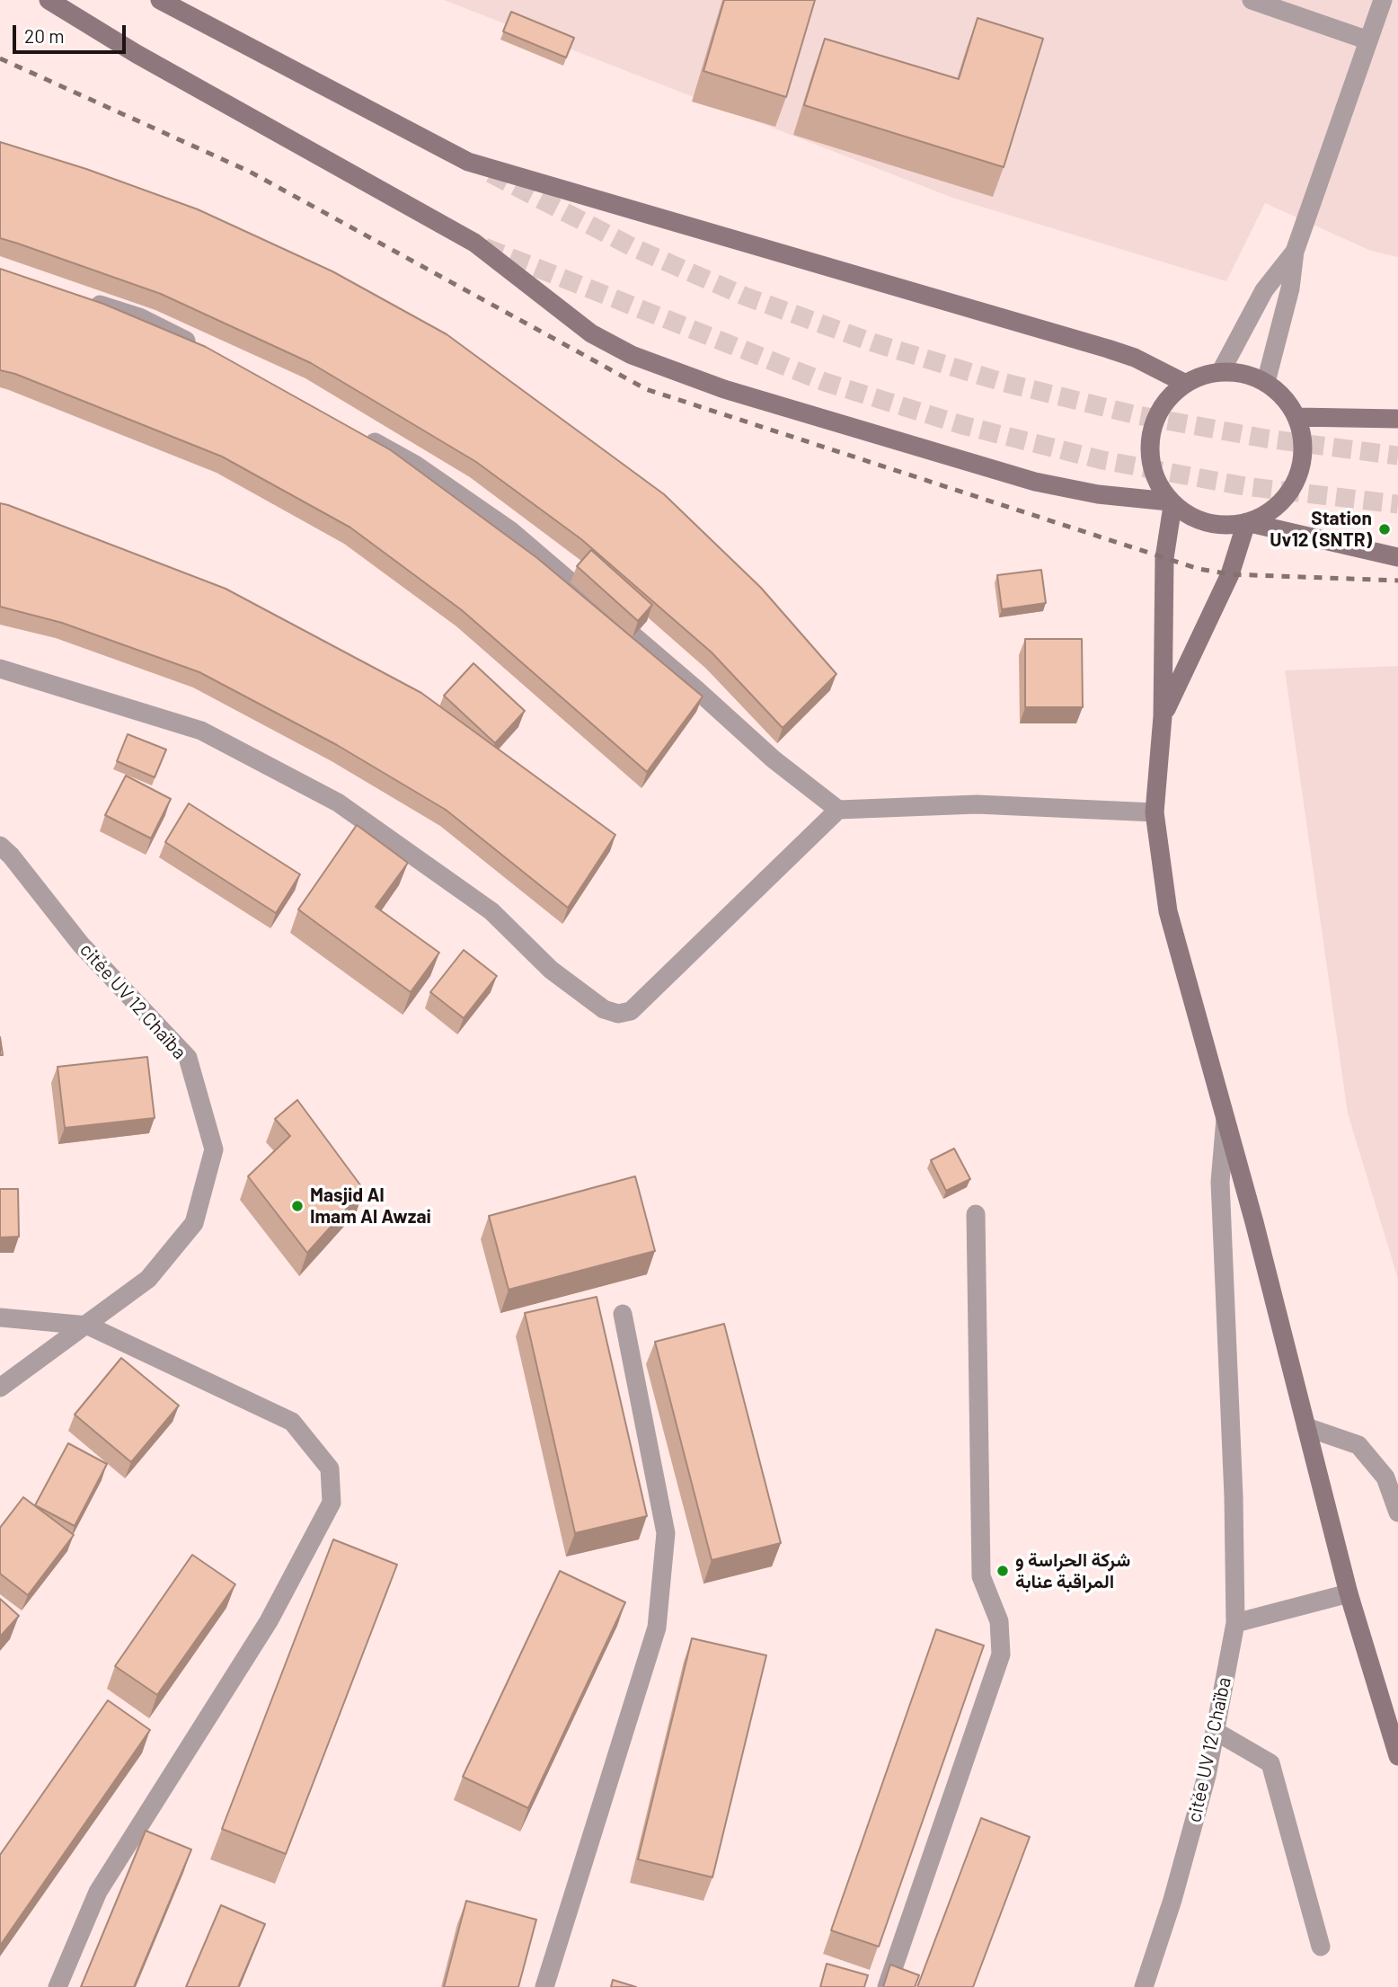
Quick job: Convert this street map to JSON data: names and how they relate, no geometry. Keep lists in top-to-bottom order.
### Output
{
  "streets": {
    "street": ["citée UV 12 Chaïba"]
  },
  "places": ["Station Uv12 (SNTR)", "Masjid Al Imam Al Awzai", "شركة الحراسة و المراقبة عنابة"],
  "scale_bar": "20 m"
}
